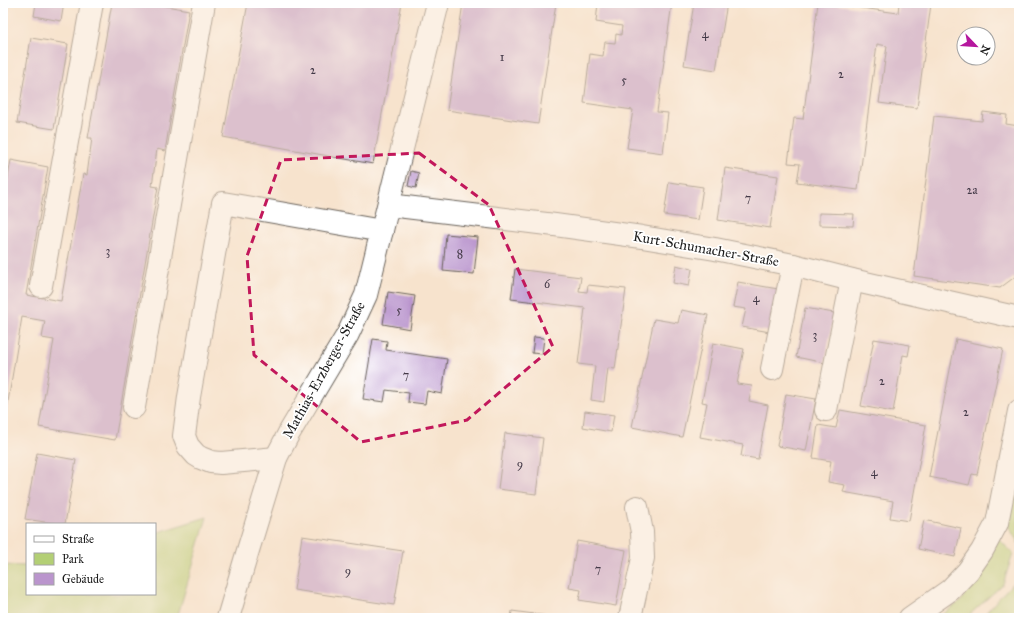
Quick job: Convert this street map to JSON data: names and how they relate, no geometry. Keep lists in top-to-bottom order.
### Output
{
  "streets": {
    "street": ["Kurt-Schumacher-Straße", "Mathias-Erzberger-Straße"]
  },
  "crossings": [
    ["Kurt-Schumacher-Straße", "Mathias-Erzberger-Straße"]
  ],
  "house_numbers": [
    "4",
    "1",
    "2",
    "2",
    "5",
    "2a",
    "7",
    "3",
    "8",
    "6",
    "4",
    "5",
    "3",
    "7",
    "2",
    "2",
    "9",
    "4",
    "7",
    "9"
  ],
  "legend": ["Straße", "Park", "Gebäude"],
  "north": "bottom right"
}
